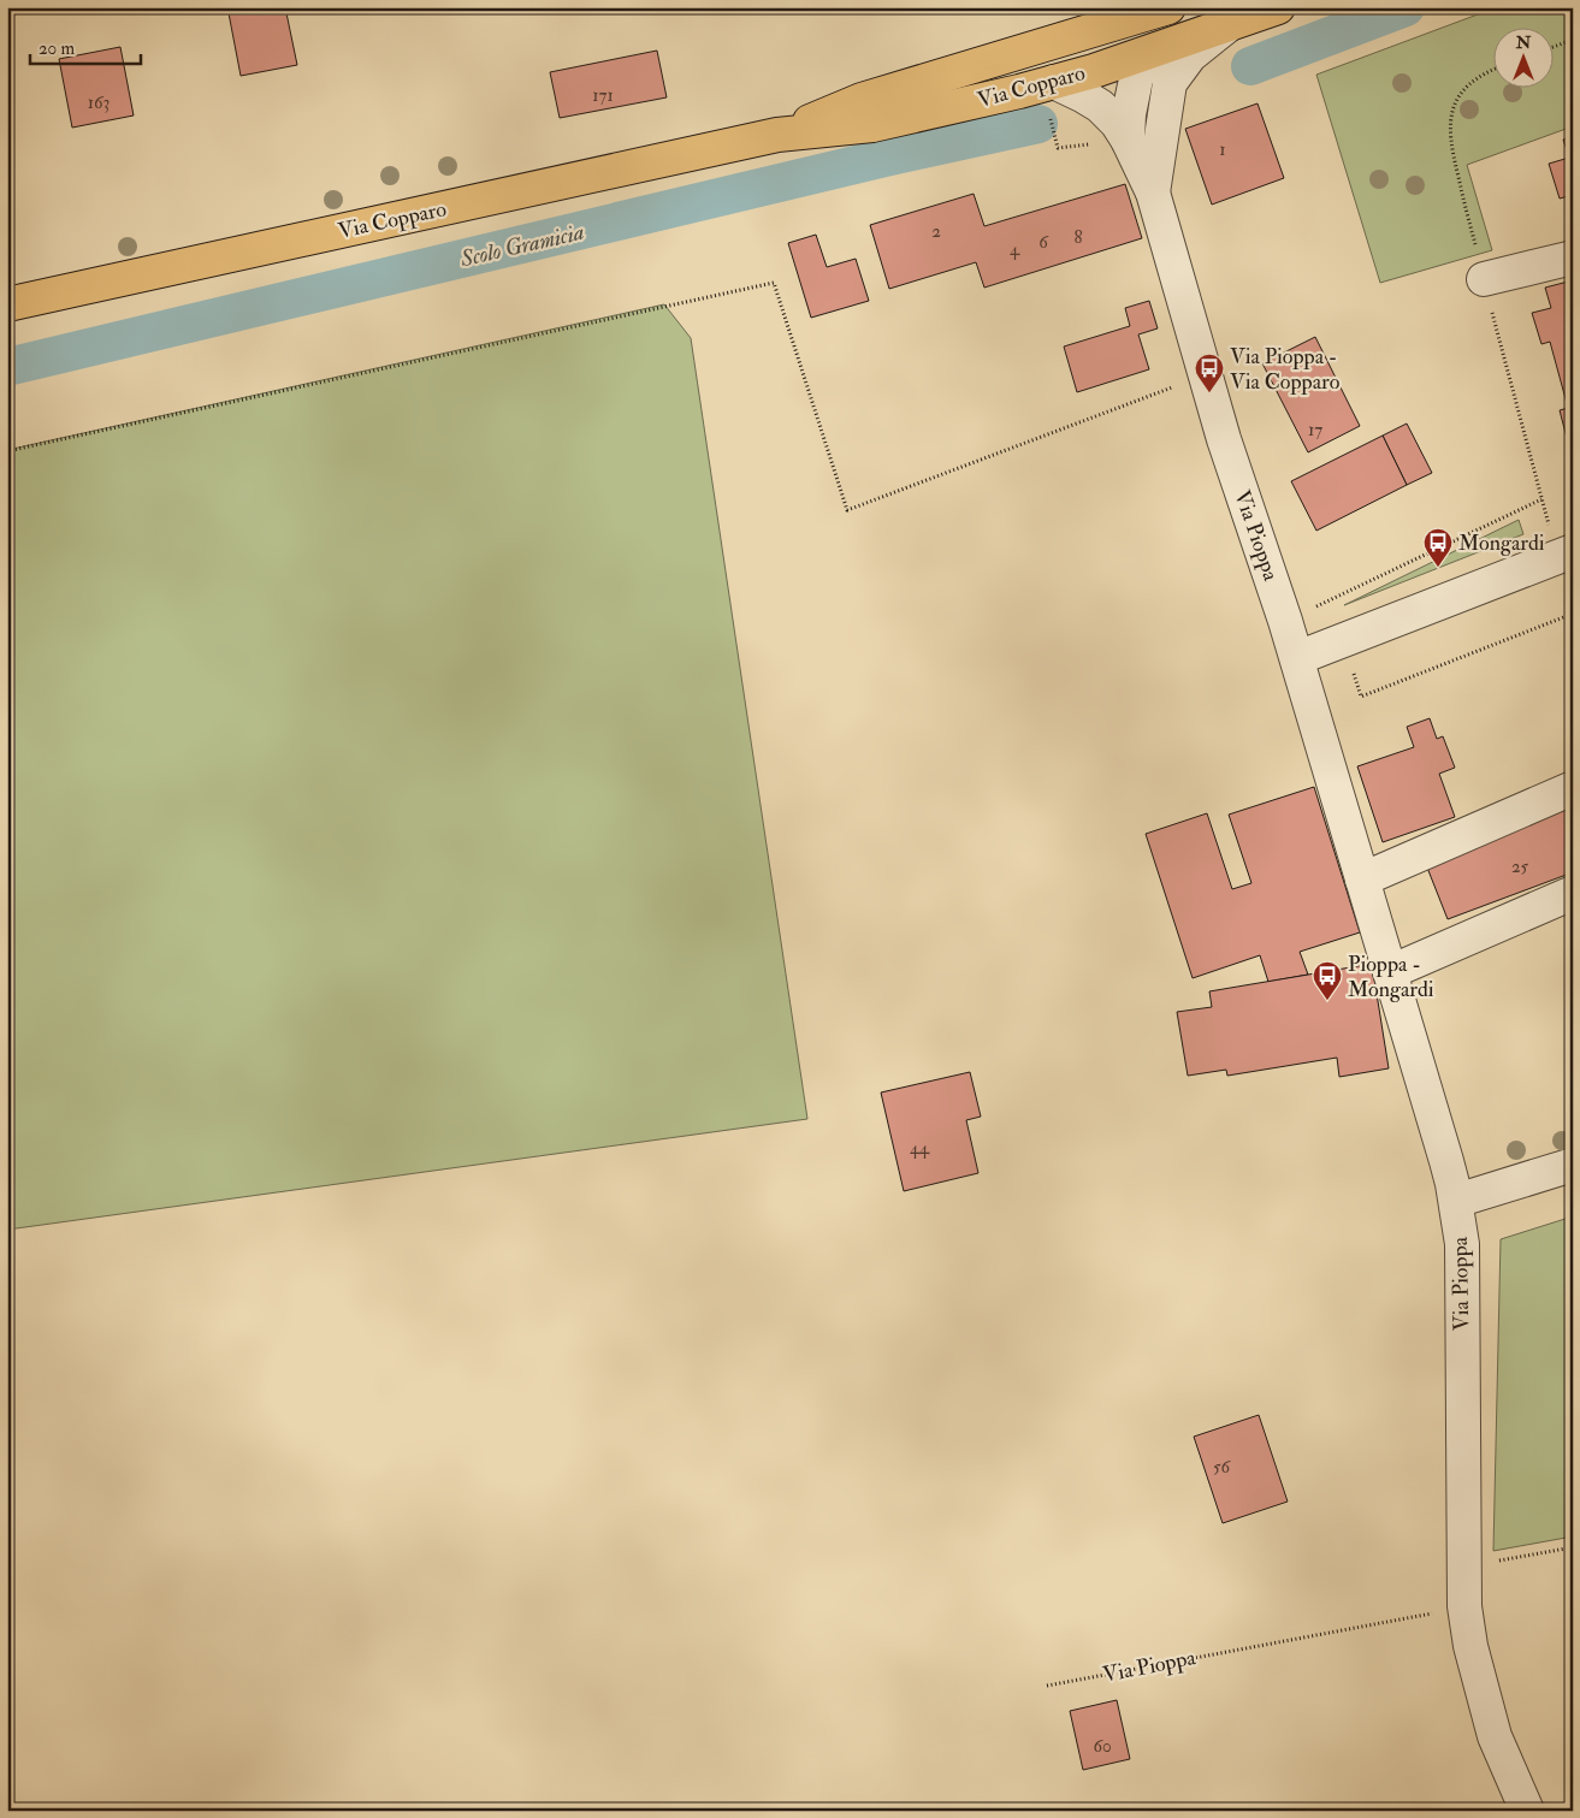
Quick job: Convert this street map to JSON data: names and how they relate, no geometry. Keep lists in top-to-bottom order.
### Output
{
  "streets": {
    "main road": ["Via Copparo"],
    "street": ["Via Pioppa"]
  },
  "crossings": [
    ["Via Copparo", "Via Pioppa"]
  ],
  "water": ["Scolo Gramicia"],
  "places": {
    "bus stop": ["Via Pioppa - Via Copparo", "Mongardi", "Pioppa - Mongardi"]
  },
  "house_numbers": [
    "171",
    "163",
    "1",
    "2",
    "8",
    "6",
    "4",
    "17",
    "25",
    "44",
    "56",
    "60"
  ],
  "scale_bar": "20 m",
  "north": "top"
}
